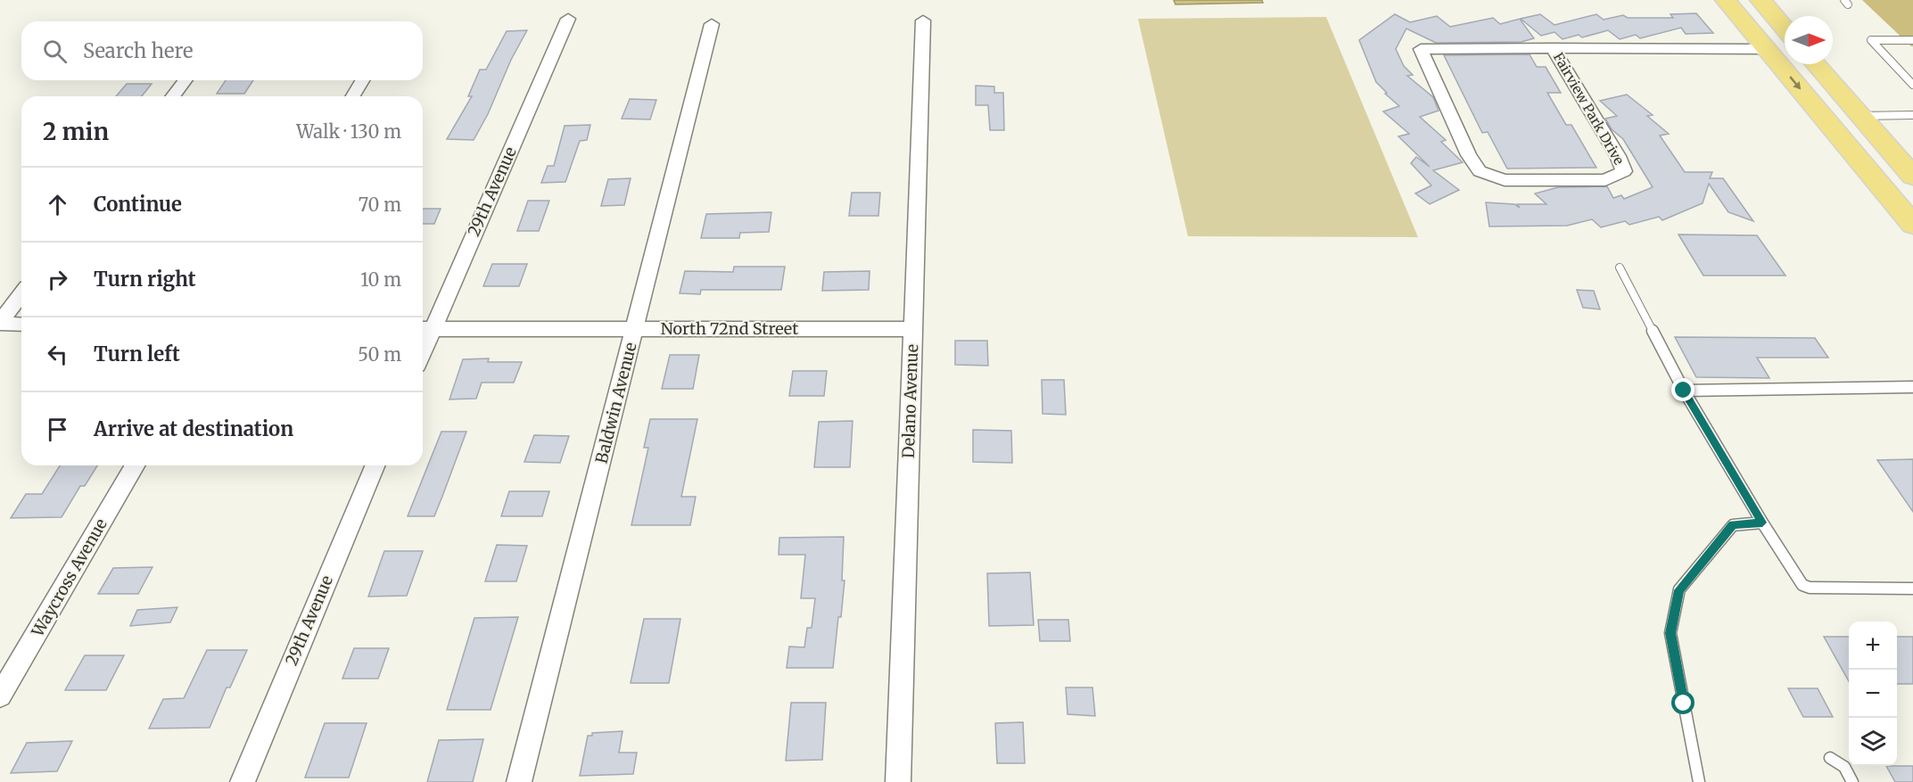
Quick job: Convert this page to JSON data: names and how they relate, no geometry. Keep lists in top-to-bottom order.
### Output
{
  "streets": {
    "street": [
      "Fairview Park Drive",
      "29th Avenue",
      "North 72nd Street",
      "Delano Avenue",
      "Baldwin Avenue",
      "Waycross Avenue"
    ]
  },
  "crossings": [
    ["29th Avenue", "North 72nd Street"],
    ["North 72nd Street", "Delano Avenue"],
    ["North 72nd Street", "Baldwin Avenue"]
  ],
  "north": "right",
  "page": {
    "search": "Search here",
    "heading": ["2 min", "Walk · 130 m"],
    "list": [
      ["Continue", "70 m"],
      ["Turn right", "10 m"],
      ["Turn left", "50 m"],
      "Arrive at destination"
    ],
    "map_buttons": ["+", "−"]
  }
}
